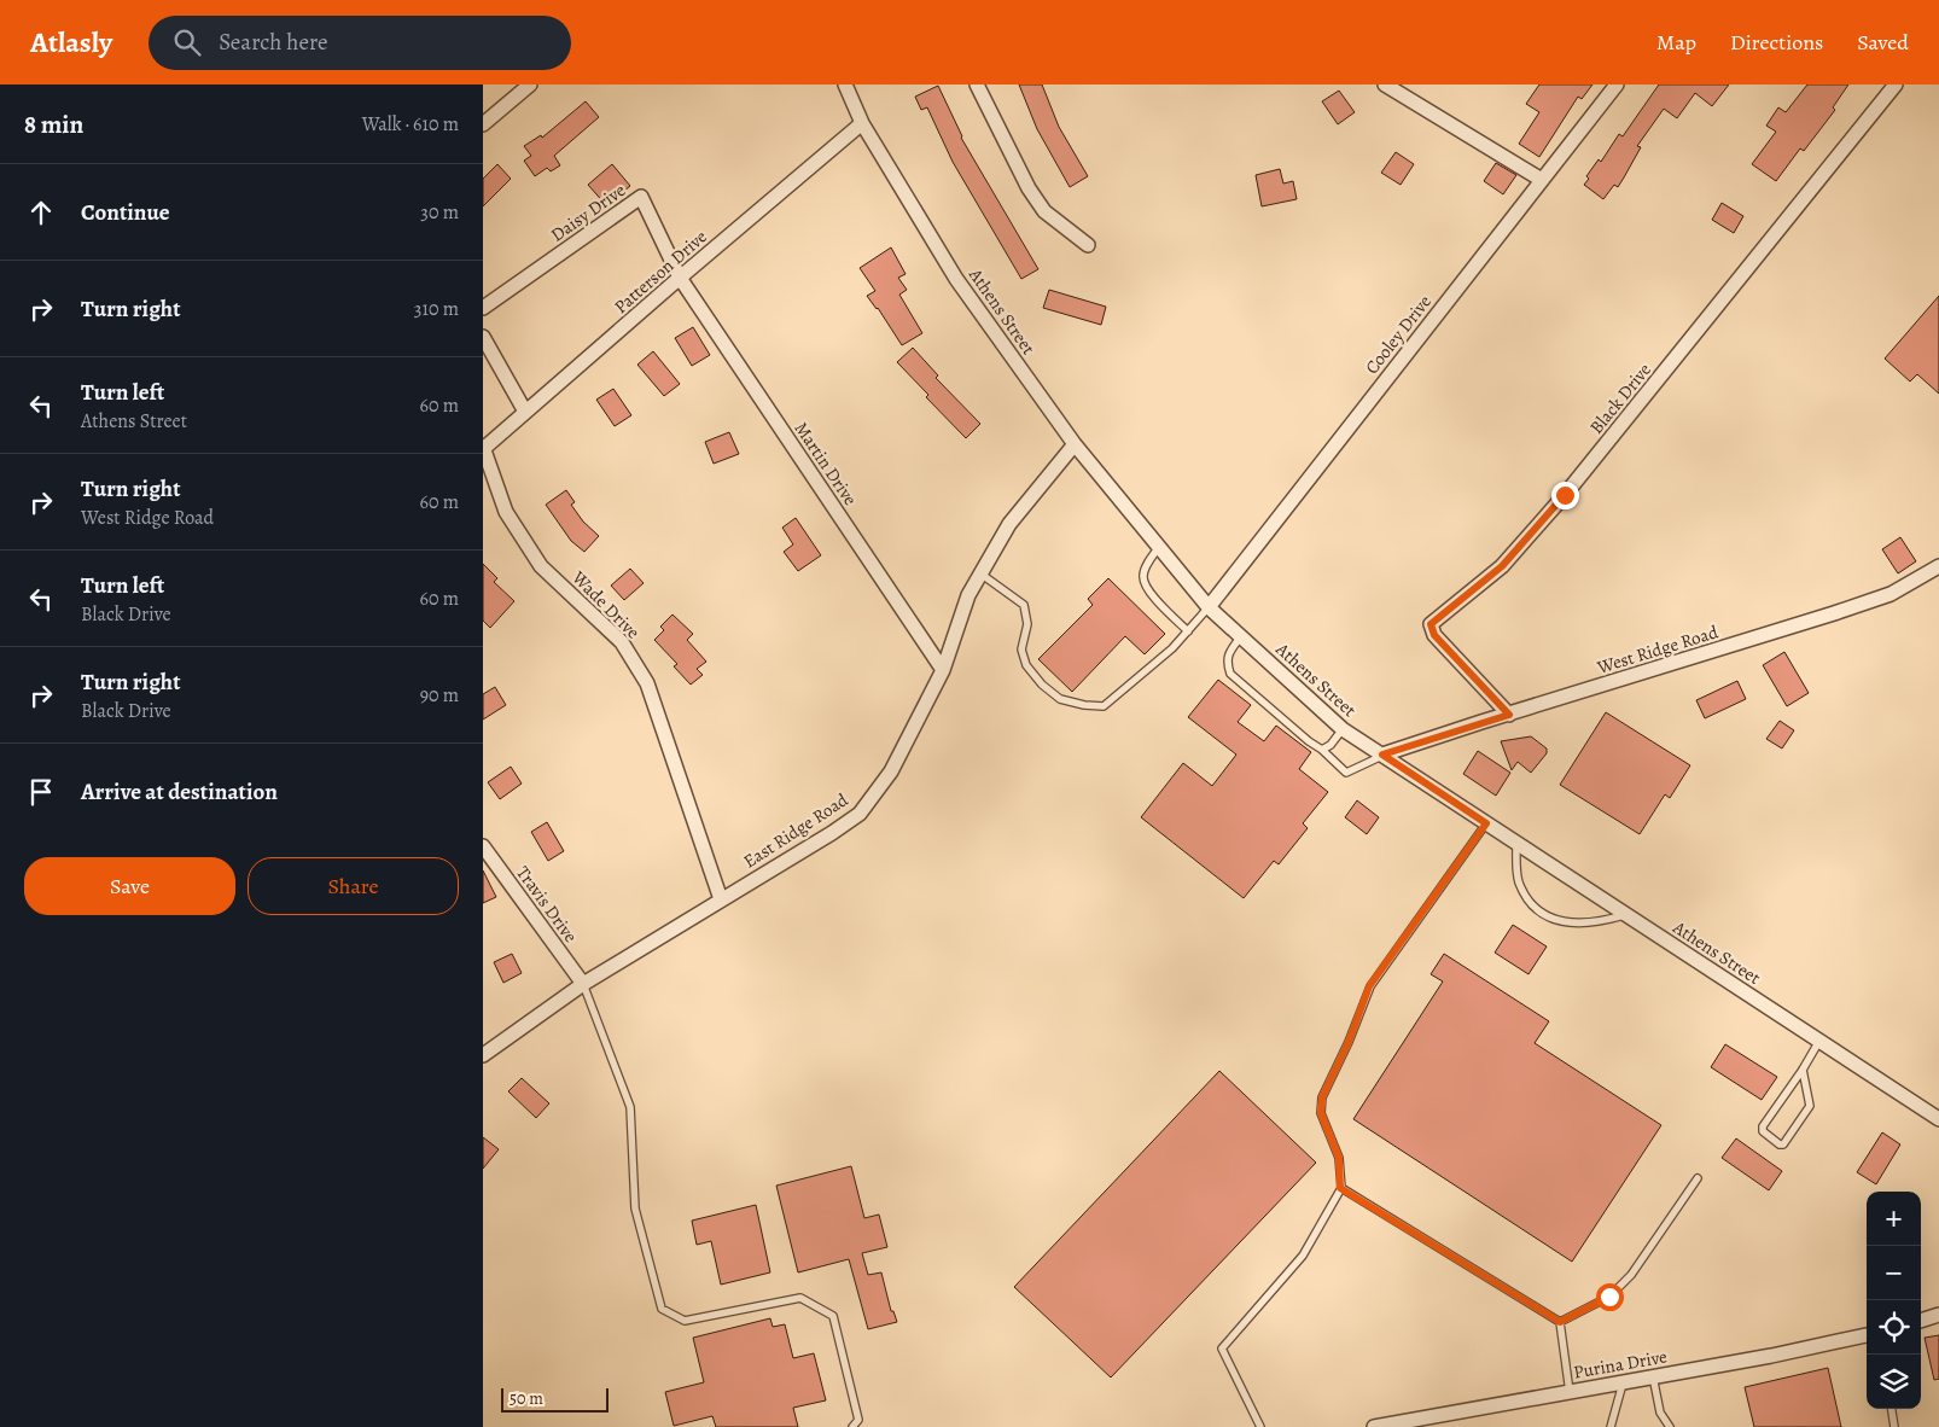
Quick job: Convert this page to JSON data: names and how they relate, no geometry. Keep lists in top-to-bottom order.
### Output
{
  "streets": {
    "street": [
      "Daisy Drive",
      "Patterson Drive",
      "Athens Street",
      "Cooley Drive",
      "Black Drive",
      "Martin Drive",
      "Wade Drive",
      "West Ridge Road",
      "East Ridge Road",
      "Travis Drive",
      "Purina Drive"
    ]
  },
  "crossings": [
    ["Daisy Drive", "Patterson Drive"],
    ["Daisy Drive", "Martin Drive"],
    ["Patterson Drive", "Athens Street"],
    ["Patterson Drive", "Martin Drive"],
    ["Patterson Drive", "Wade Drive"],
    ["Athens Street", "Cooley Drive"],
    ["Athens Street", "West Ridge Road"],
    ["Athens Street", "East Ridge Road"],
    ["Black Drive", "West Ridge Road"],
    ["Martin Drive", "East Ridge Road"],
    ["Wade Drive", "East Ridge Road"],
    ["East Ridge Road", "Travis Drive"]
  ],
  "scale_bar": "50 m",
  "page": {
    "header": "Atlasly",
    "search": "Search here",
    "nav": ["Map", "Directions", "Saved"],
    "heading": ["8 min", "Walk · 610 m"],
    "list": [
      ["Continue", "30 m"],
      ["Turn right", "310 m"],
      ["Turn left", "Athens Street", "60 m"],
      ["Turn right", "West Ridge Road", "60 m"],
      ["Turn left", "Black Drive", "60 m"],
      ["Turn right", "Black Drive", "90 m"],
      "Arrive at destination"
    ],
    "buttons": ["Save", "Share"],
    "map_buttons": ["+", "−"],
    "scale": "50 m"
  }
}
